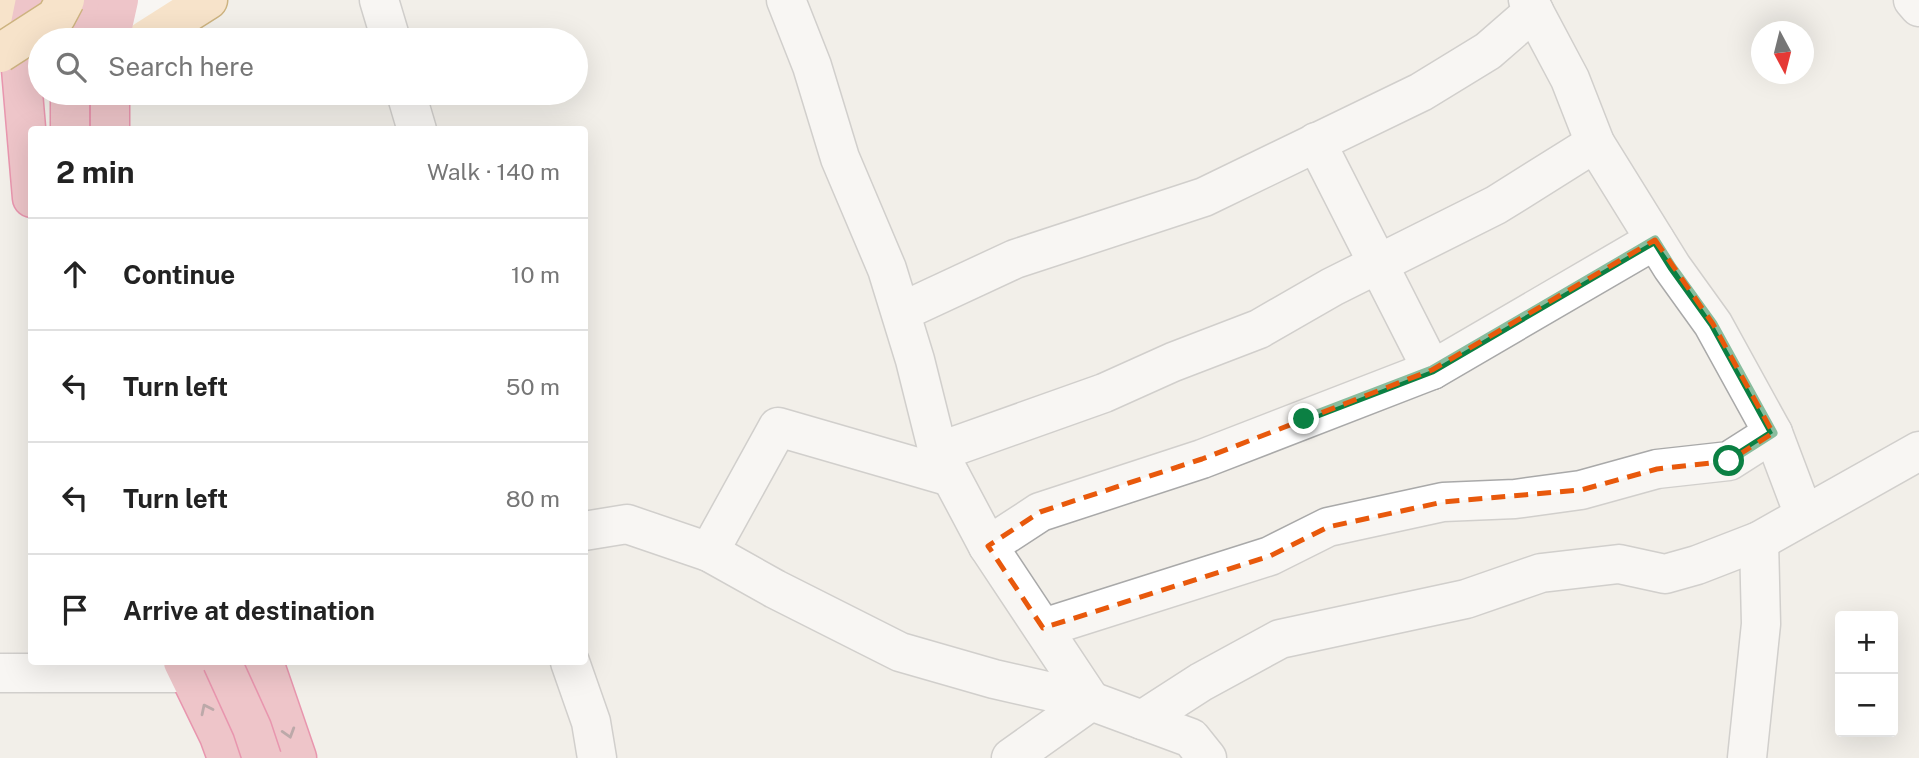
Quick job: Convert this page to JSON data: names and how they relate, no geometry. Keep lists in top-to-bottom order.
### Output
{
  "north": "bottom",
  "page": {
    "search": "Search here",
    "heading": ["2 min", "Walk · 140 m"],
    "list": [
      ["Continue", "10 m"],
      ["Turn left", "50 m"],
      ["Turn left", "80 m"],
      "Arrive at destination"
    ],
    "map_buttons": ["+", "−"]
  }
}
